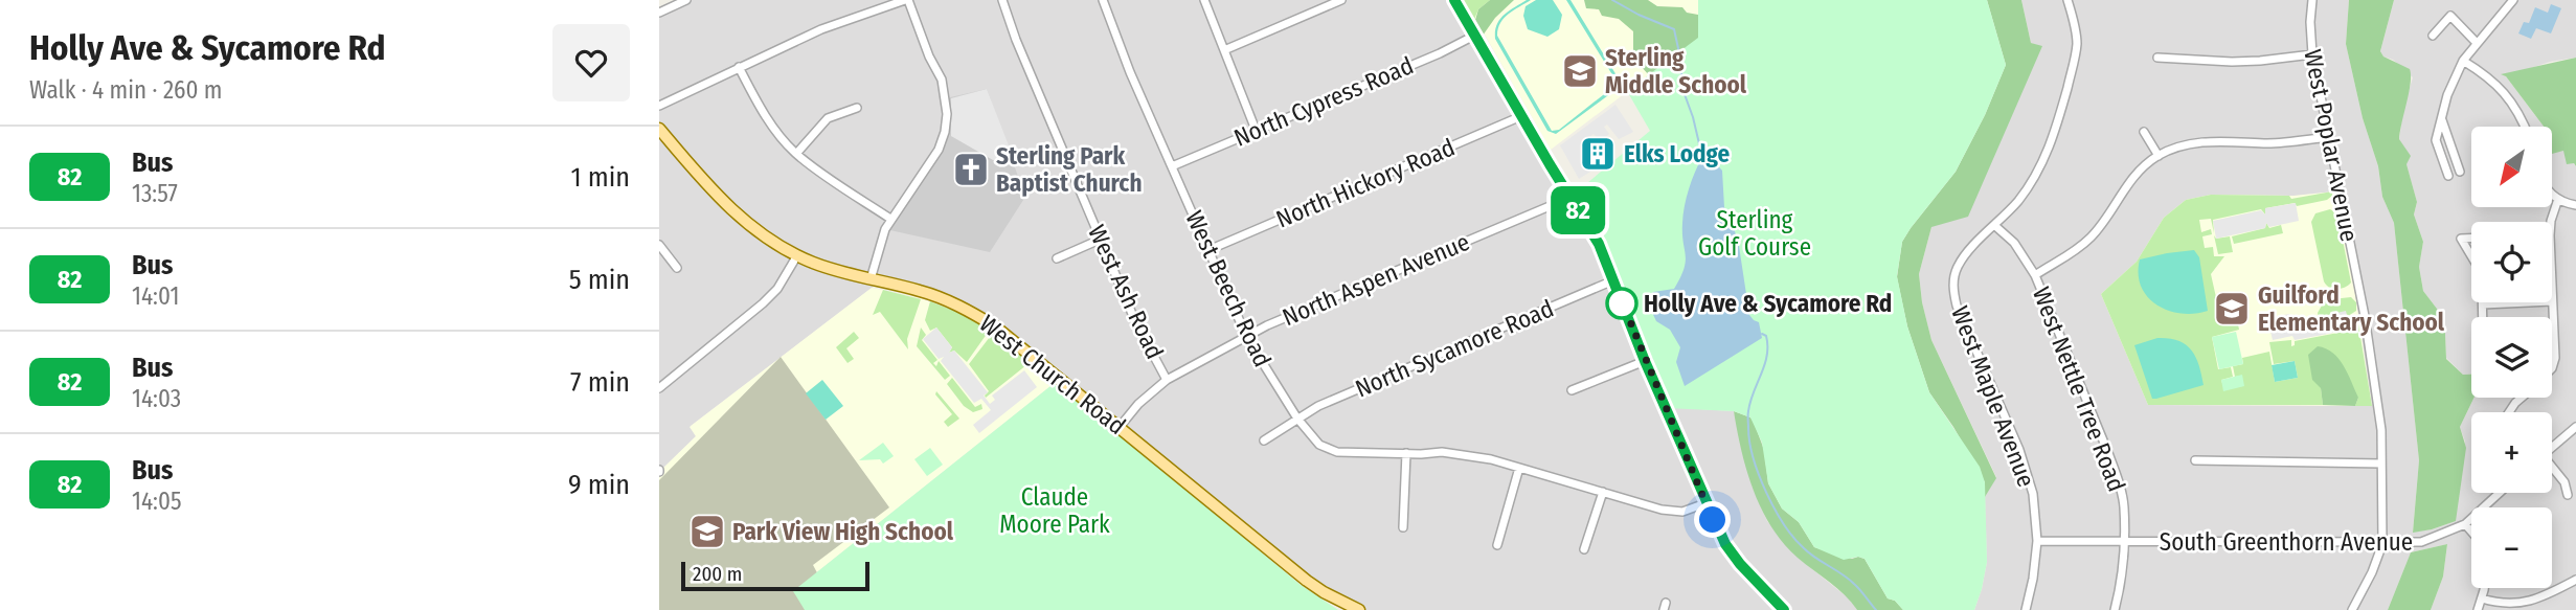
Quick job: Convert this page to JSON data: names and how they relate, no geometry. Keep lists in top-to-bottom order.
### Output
{
  "streets": {
    "main road": ["West Church Road"],
    "street": [
      "North Cypress Road",
      "West Poplar Avenue",
      "North Hickory Road",
      "North Aspen Avenue",
      "West Beech Road",
      "West Ash Road",
      "North Sycamore Road",
      "West Nettle Tree Road",
      "West Maple Avenue",
      "South Greenthorn Avenue"
    ]
  },
  "crossings": [
    ["North Cypress Road", "West Beech Road"],
    ["North Hickory Road", "West Beech Road"],
    ["North Aspen Avenue", "West Beech Road"],
    ["North Aspen Avenue", "West Ash Road"],
    ["North Aspen Avenue", "West Church Road"],
    ["West Beech Road", "North Sycamore Road"],
    ["West Nettle Tree Road", "West Maple Avenue"],
    ["West Nettle Tree Road", "South Greenthorn Avenue"],
    ["West Maple Avenue", "South Greenthorn Avenue"]
  ],
  "parks": ["Sterling Golf Course", "Claude Moore Park"],
  "places": {
    "school or university": ["Sterling Middle School", "Guilford Elementary School", "Park View High School"],
    "building": ["Elks Lodge"],
    "church": ["Sterling Park Baptist Church"],
    "other": ["Holly Ave & Sycamore Rd"]
  },
  "lines": ["bus line 82"],
  "scale_bar": "200 m",
  "north": "bottom left",
  "page": {
    "heading": ["Holly Ave & Sycamore Rd", "Walk · 4 min · 260 m"],
    "on_map": "82",
    "list": [
      {
        "mark": "82",
        "name": "Bus",
        "note": "13:57",
        "value": "1 min"
      },
      {
        "mark": "82",
        "name": "Bus",
        "note": "14:01",
        "value": "5 min"
      },
      {
        "mark": "82",
        "name": "Bus",
        "note": "14:03",
        "value": "7 min"
      },
      {
        "mark": "82",
        "name": "Bus",
        "note": "14:05",
        "value": "9 min"
      }
    ],
    "map_buttons": ["+", "−"],
    "scale": "200 m"
  }
}
